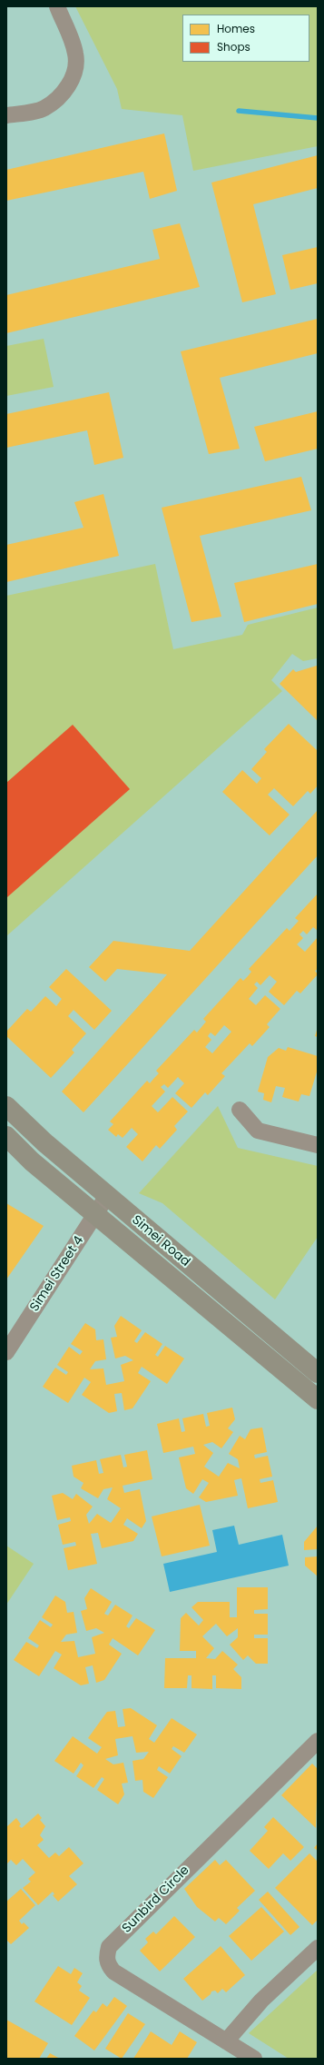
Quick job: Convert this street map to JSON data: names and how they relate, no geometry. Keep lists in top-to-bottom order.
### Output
{
  "streets": {
    "main road": ["Simei Road"],
    "street": ["Simei Street 4", "Sunbird Circle"]
  },
  "crossings": [
    ["Simei Road", "Simei Street 4"]
  ],
  "legend": ["Homes", "Shops"]
}
